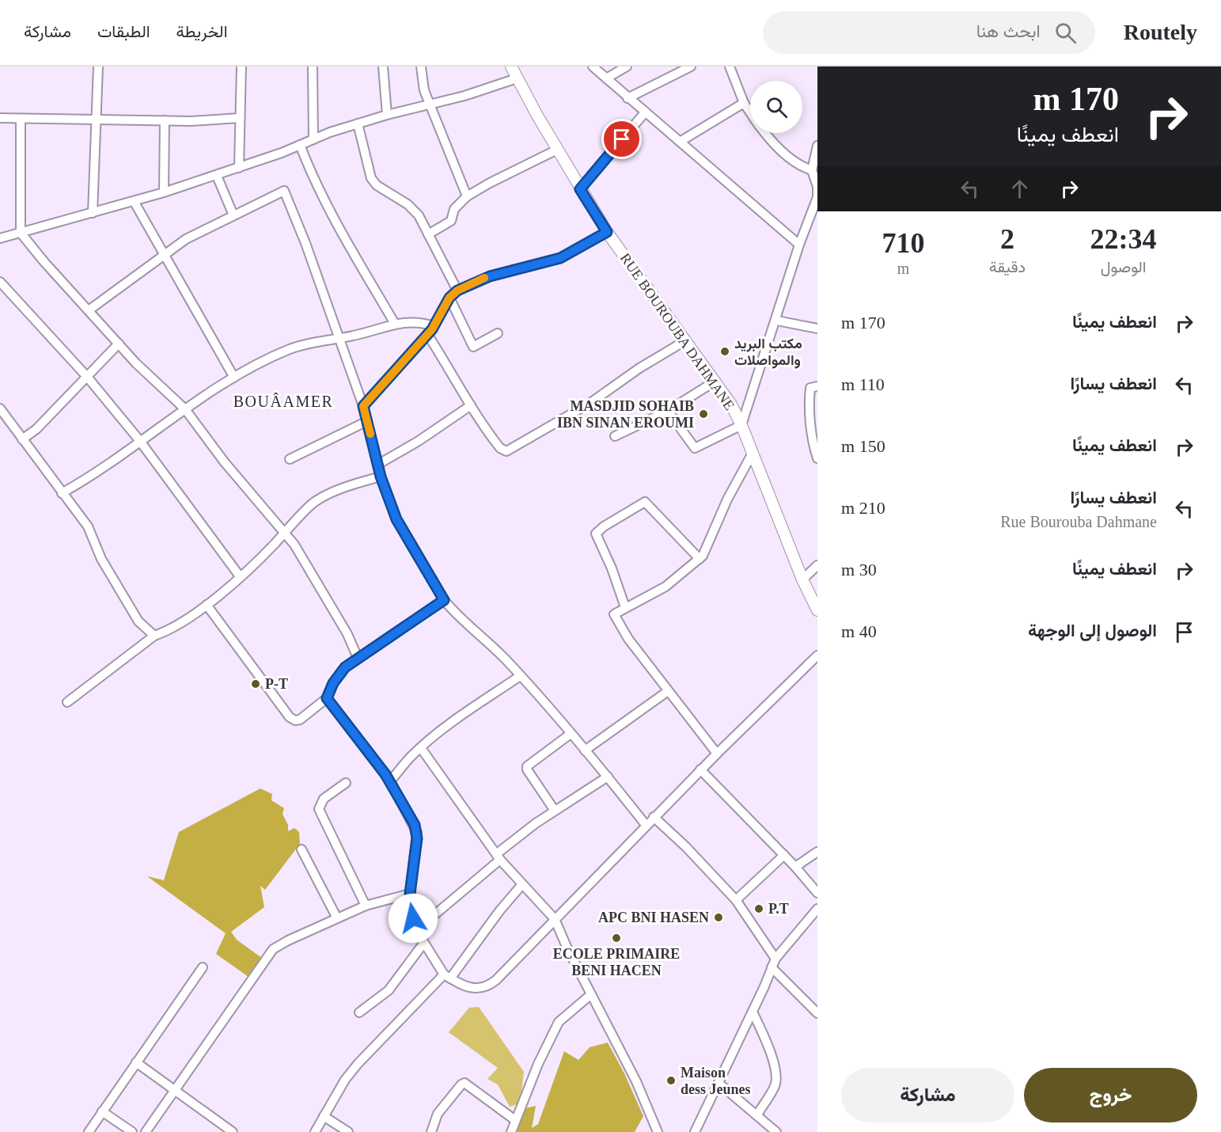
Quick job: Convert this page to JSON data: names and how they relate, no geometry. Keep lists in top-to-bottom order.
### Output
{
  "streets": {
    "street": ["RUE BOUROUBA DAHMANE"]
  },
  "districts": ["BOUÂAMER"],
  "places": [
    "مكتب البريد والمواصلات",
    "MASDJID SOHAIB IBN SINAN EROUMI",
    "P-T",
    "P.T",
    "APC BNI HASEN",
    "ECOLE PRIMAIRE BENI HACEN",
    "Maison dess Jeunes"
  ],
  "page": {
    "header": "Routely",
    "search": "ابحث هنا",
    "nav": ["الخريطة", "الطبقات", "مشاركة"],
    "turn": ["170 m", "انعطف يمينًا"],
    "eta": [
      "22:34",
      "الوصول",
      "2",
      "دقيقة",
      "710",
      "m"
    ],
    "list": [
      {
        "name": "انعطف يمينًا",
        "value": "170 m"
      },
      {
        "name": "انعطف يسارًا",
        "value": "110 m"
      },
      {
        "name": "انعطف يمينًا",
        "value": "150 m"
      },
      {
        "name": "انعطف يسارًا",
        "note": "Rue Bourouba Dahmane",
        "value": "210 m"
      },
      {
        "name": "انعطف يمينًا",
        "value": "30 m"
      },
      {
        "name": "الوصول إلى الوجهة",
        "value": "40 m"
      }
    ],
    "buttons": ["خروج", "مشاركة"]
  }
}
